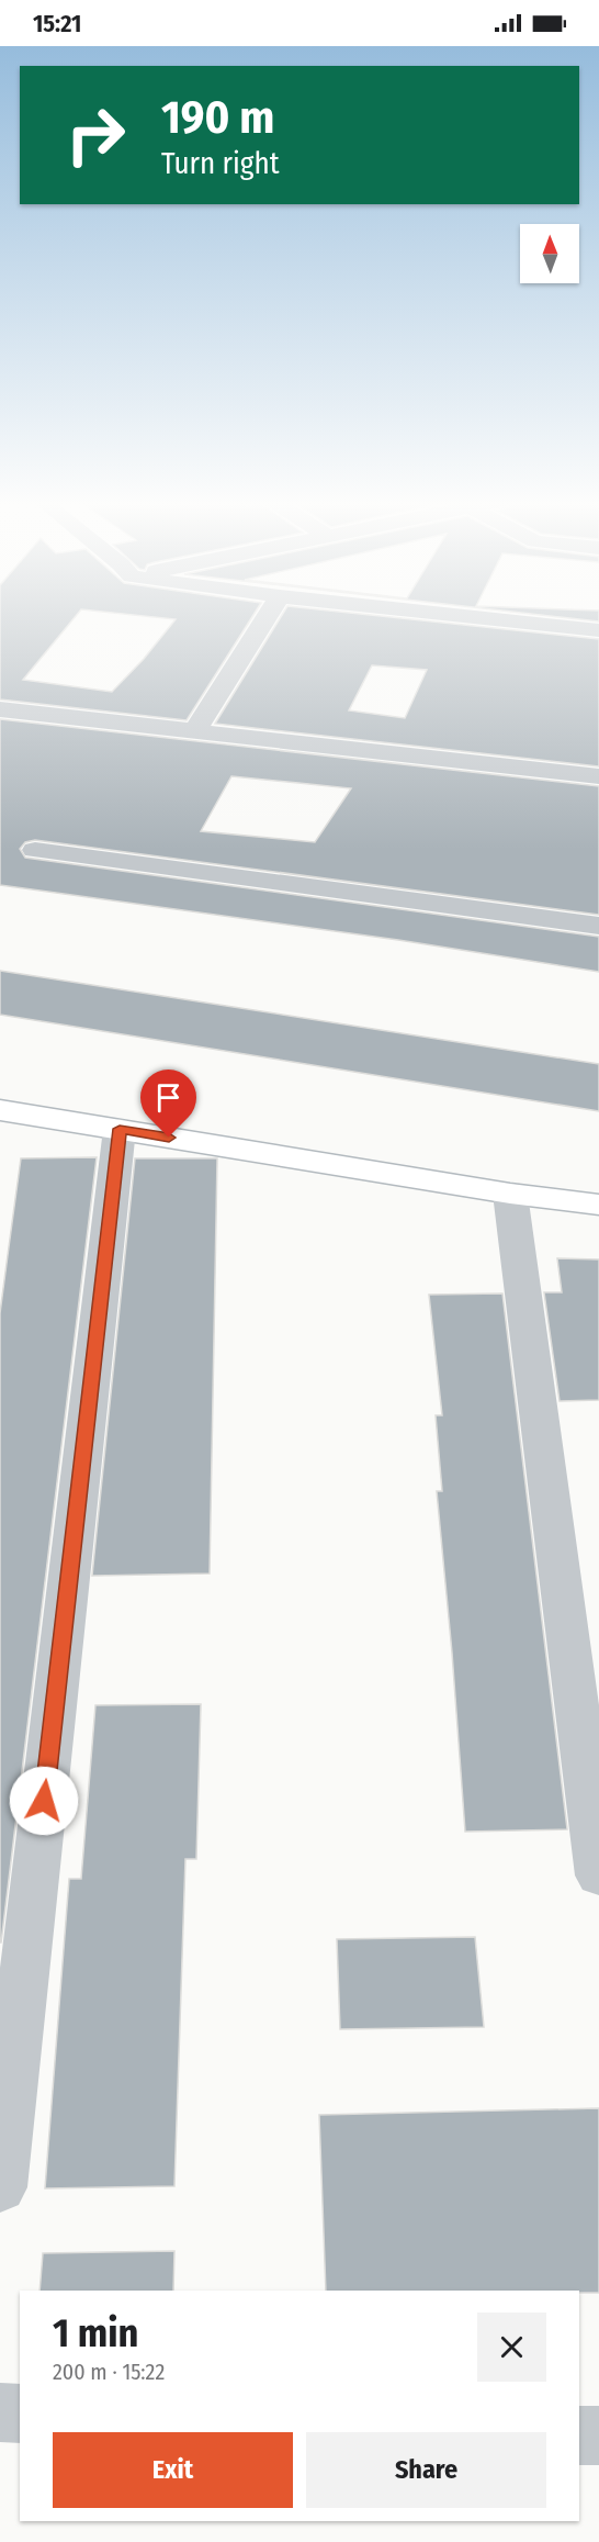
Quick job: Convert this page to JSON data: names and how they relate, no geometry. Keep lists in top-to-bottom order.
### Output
{
  "north": "top",
  "page": {
    "status": "15:21",
    "turn": ["190 m", "Turn right"],
    "heading": ["1 min", "200 m · 15:22"],
    "buttons": ["Exit", "Share"]
  }
}
